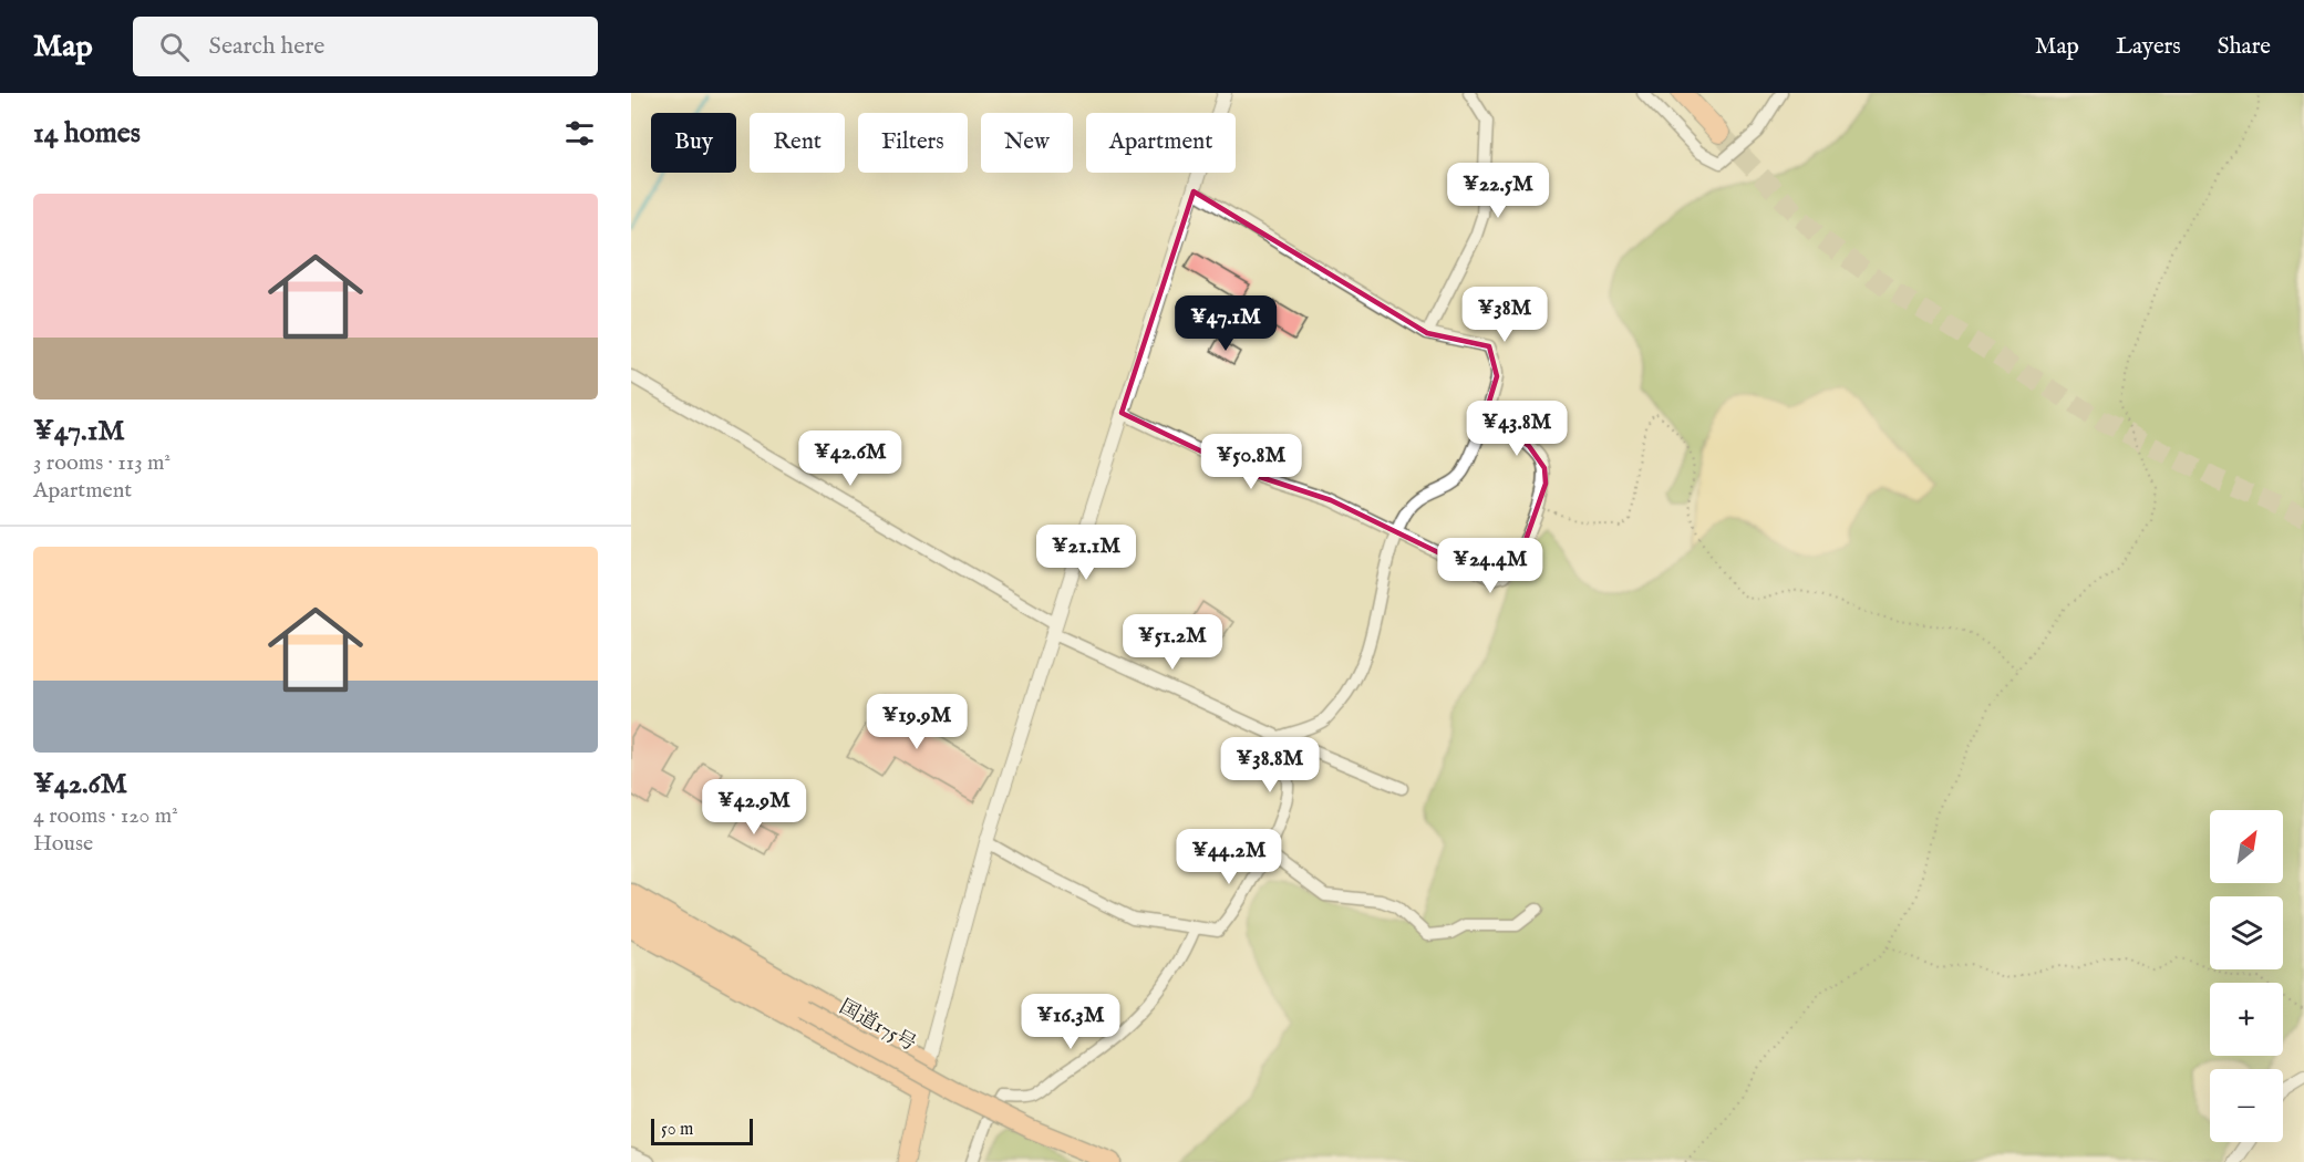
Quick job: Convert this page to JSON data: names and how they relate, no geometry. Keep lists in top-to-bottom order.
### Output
{
  "streets": {
    "highway": ["国道175号"]
  },
  "scale_bar": "50 m",
  "north": "top right",
  "page": {
    "header": "Map",
    "search": "Search here",
    "nav": ["Map", "Layers", "Share"],
    "heading": "14 homes",
    "chip": [
      "Buy",
      "Rent",
      "Filters",
      "New",
      "Apartment"
    ],
    "price": [
      "¥22.5M",
      "¥38M",
      "¥47.1M",
      "¥43.8M",
      "¥42.6M",
      "¥50.8M",
      "¥21.1M",
      "¥24.4M",
      "¥51.2M",
      "¥19.9M",
      "¥38.8M",
      "¥42.9M",
      "¥44.2M",
      "¥16.3M"
    ],
    "list": [
      {
        "name": "¥47.1M",
        "note": "3 rooms · 113 m² · Apartment"
      },
      {
        "name": "¥42.6M",
        "note": "4 rooms · 120 m² · House"
      }
    ],
    "map_buttons": ["+", "−"],
    "scale": "50 m"
  }
}
